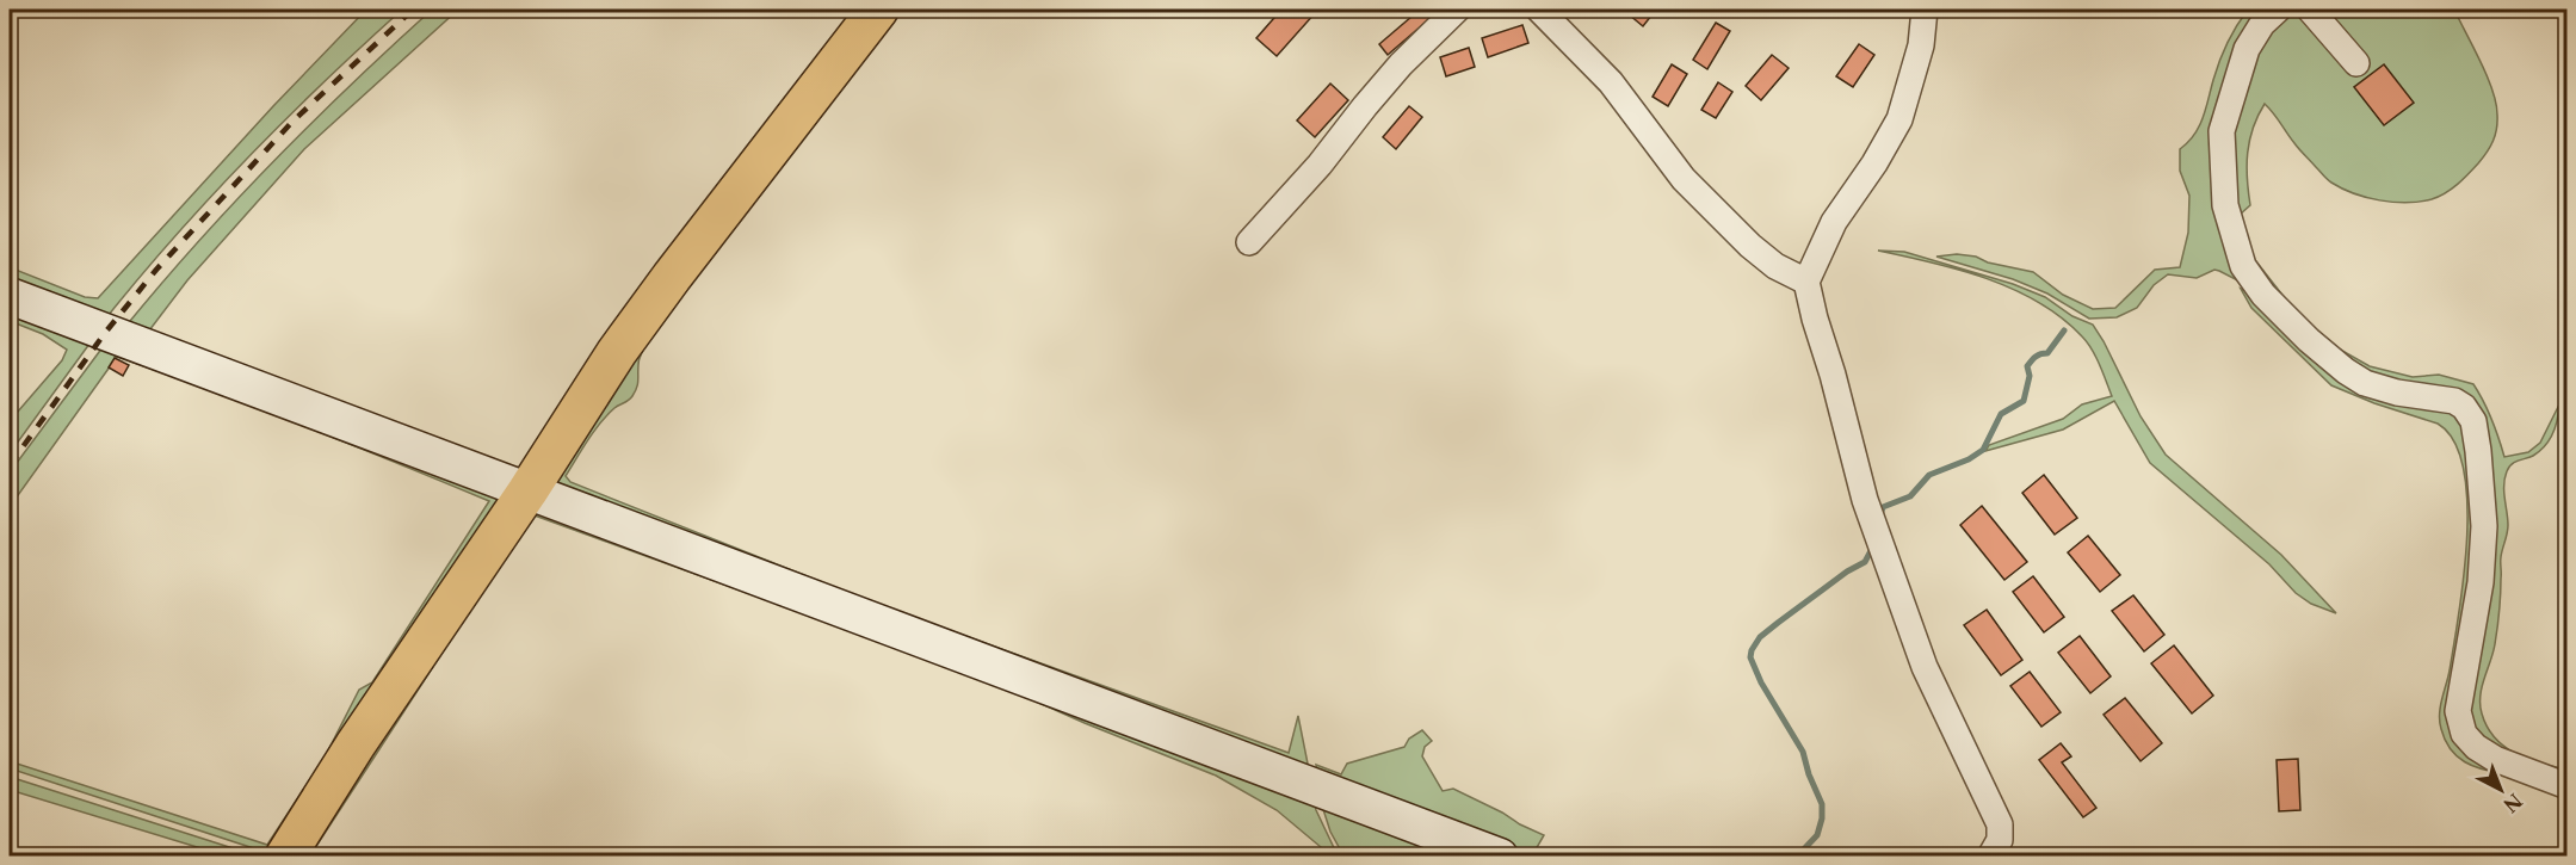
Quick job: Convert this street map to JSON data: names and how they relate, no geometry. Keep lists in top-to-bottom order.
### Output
{
  "north": "bottom right"
}
